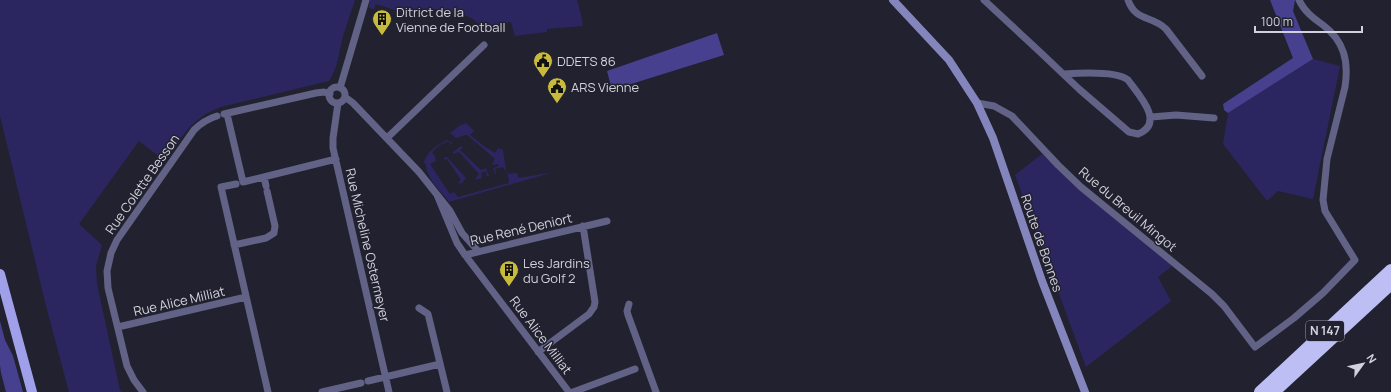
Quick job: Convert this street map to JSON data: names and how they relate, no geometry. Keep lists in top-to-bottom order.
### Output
{
  "streets": {
    "highway": ["N 147"],
    "street": [
      "Rue Colette Besson",
      "Rue du Breuil Mingot",
      "Rue René Deniort",
      "Route de Bonnes",
      "Rue Micheline Ostermeyer",
      "Rue Alice Milliat"
    ]
  },
  "crossings": [
    ["Rue Colette Besson", "Rue Micheline Ostermeyer"],
    ["Rue Colette Besson", "Rue Alice Milliat"],
    ["Rue du Breuil Mingot", "Route de Bonnes"],
    ["Rue René Deniort", "Rue Alice Milliat"]
  ],
  "places": {
    "building": ["Ditrict de la Vienne de Football", "Les Jardins du Golf 2"],
    "public building": ["DDETS 86", "ARS Vienne"]
  },
  "scale_bar": "100 m",
  "north": "top right"
}
